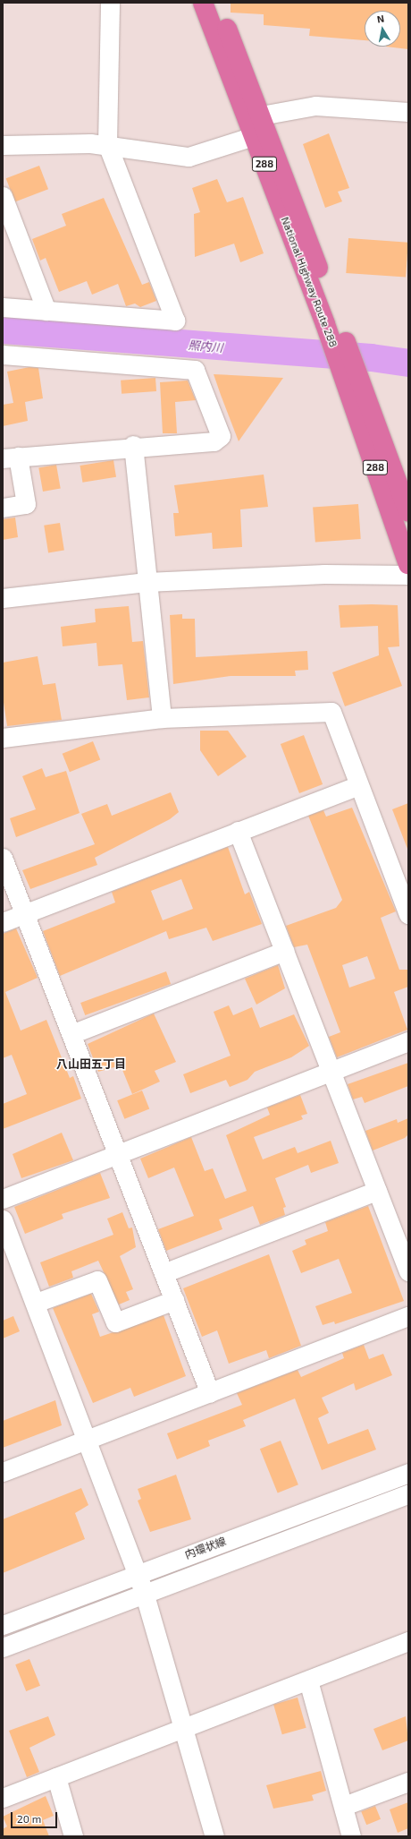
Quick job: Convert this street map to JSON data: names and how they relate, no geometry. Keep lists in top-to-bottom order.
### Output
{
  "streets": {
    "highway": ["288", "National Highway Route 288"],
    "street": ["内環状線"]
  },
  "districts": ["八山田五丁目"],
  "water": ["照内川"],
  "scale_bar": "20 m",
  "north": "top"
}
